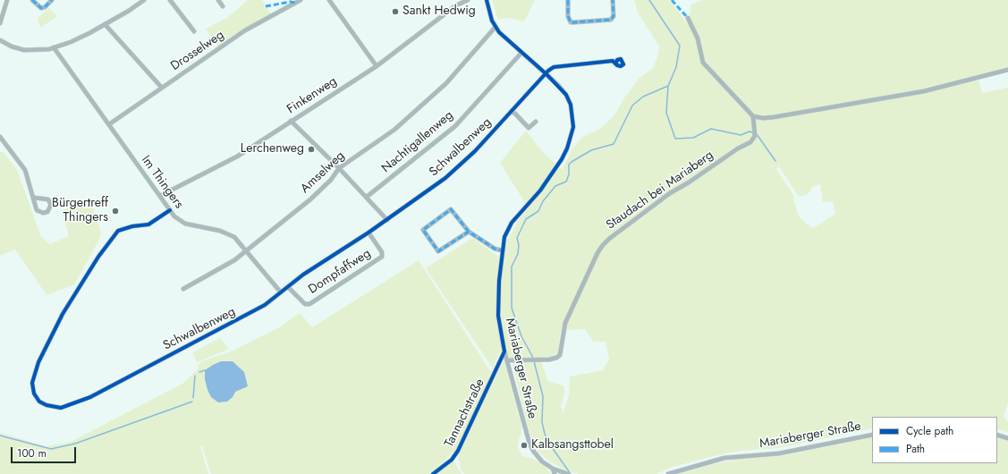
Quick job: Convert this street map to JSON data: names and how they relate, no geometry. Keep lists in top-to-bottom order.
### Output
{
  "streets": {
    "street": [
      "Drosselweg",
      "Finkenweg",
      "Nachtigallenweg",
      "Schwalbenweg",
      "Amselweg",
      "Im Thingers",
      "Staudach bei Mariaberg",
      "Dompfaffweg",
      "Mariaberger Straße",
      "Tannachstraße"
    ]
  },
  "crossings": [
    ["Drosselweg", "Im Thingers"],
    ["Finkenweg", "Im Thingers"],
    ["Nachtigallenweg", "Mariaberger Straße"],
    ["Schwalbenweg", "Im Thingers"],
    ["Schwalbenweg", "Dompfaffweg"],
    ["Schwalbenweg", "Mariaberger Straße"],
    ["Amselweg", "Im Thingers"],
    ["Amselweg", "Mariaberger Straße"],
    ["Staudach bei Mariaberg", "Mariaberger Straße"],
    ["Mariaberger Straße", "Tannachstraße"]
  ],
  "places": [
    "Sankt Hedwig",
    "Lerchenweg",
    "Bürgertreff Thingers",
    "Kalbsangsttobel"
  ],
  "legend": ["Cycle path", "Path"],
  "scale_bar": "100 m"
}
